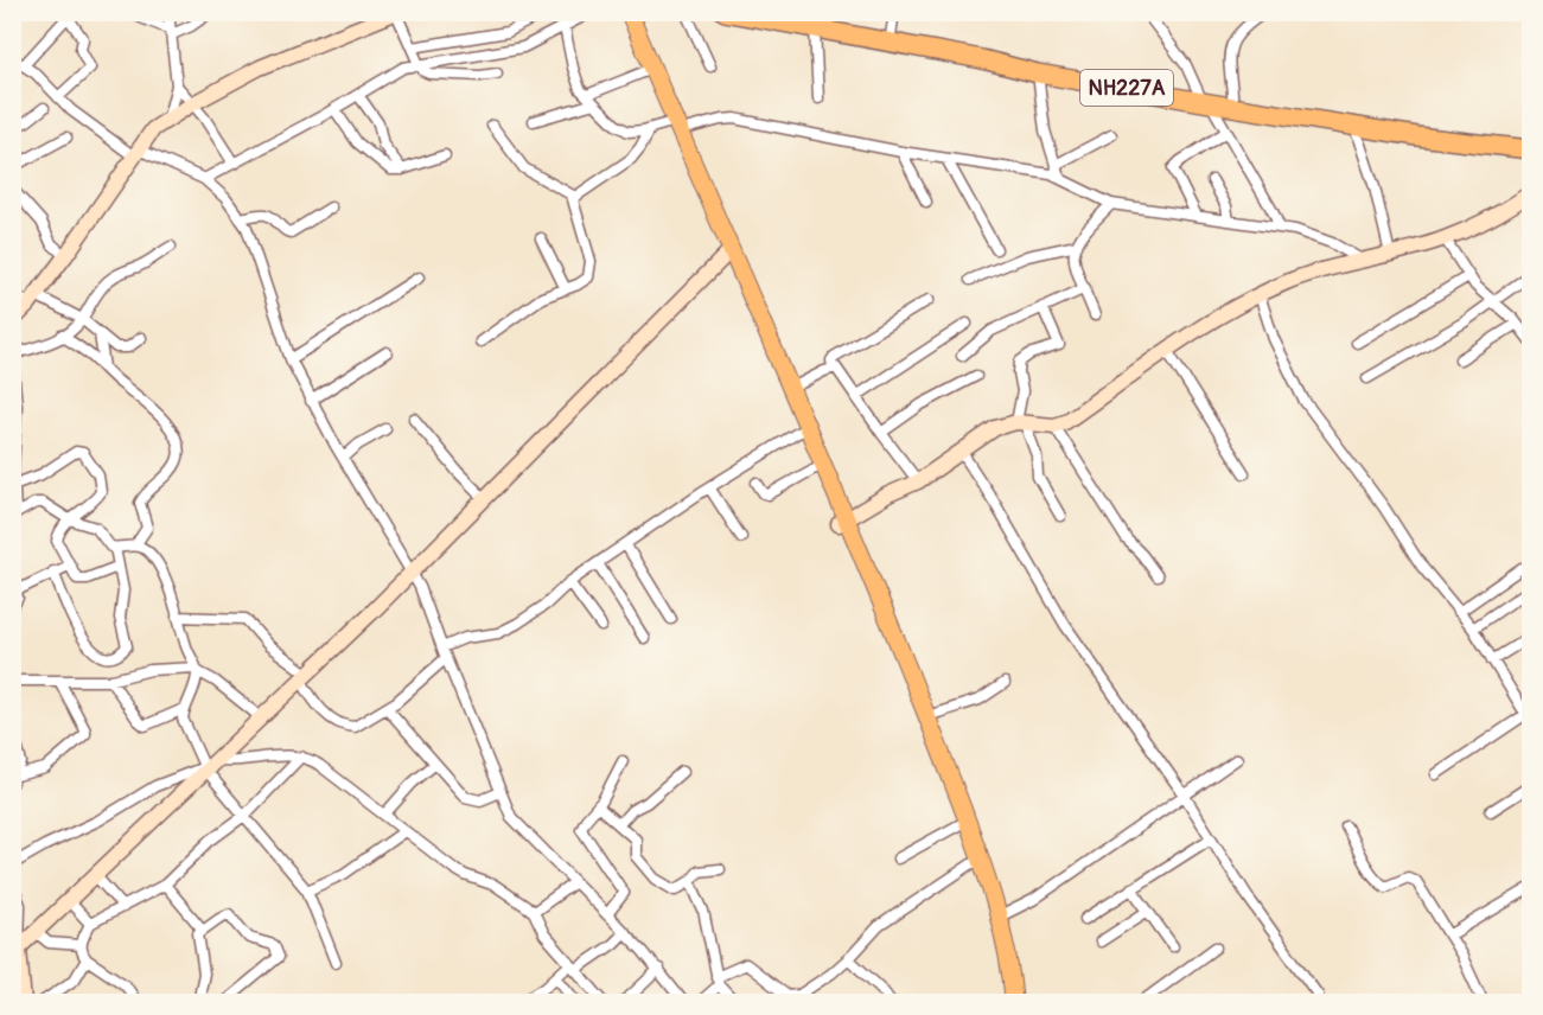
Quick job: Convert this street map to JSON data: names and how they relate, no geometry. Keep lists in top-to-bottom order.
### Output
{
  "streets": {
    "highway": ["NH227A"]
  }
}
